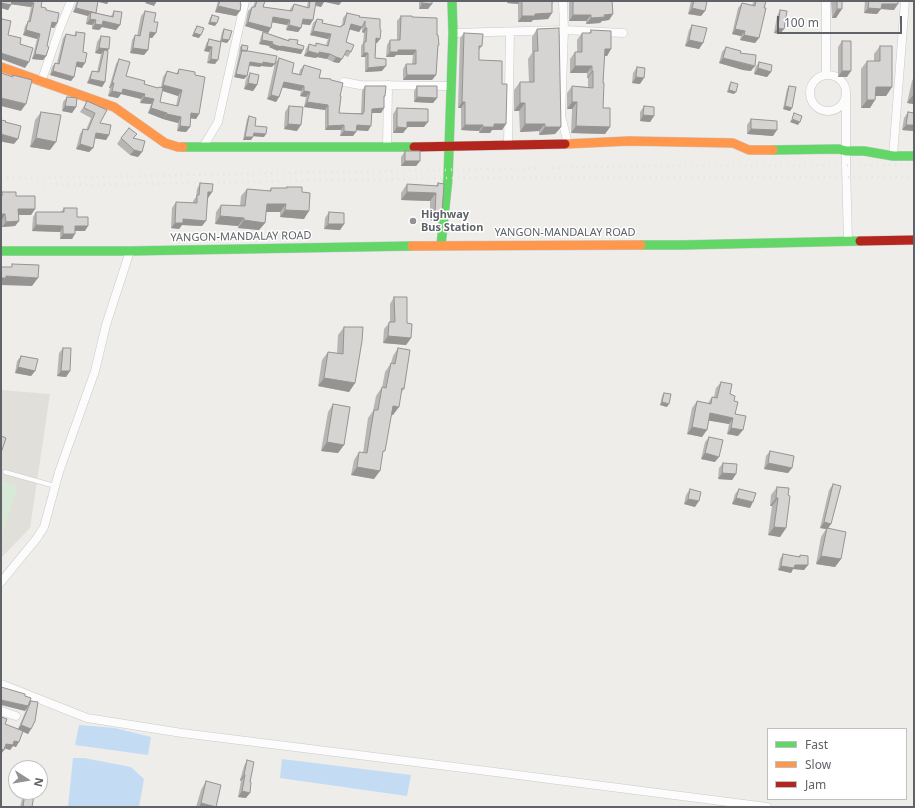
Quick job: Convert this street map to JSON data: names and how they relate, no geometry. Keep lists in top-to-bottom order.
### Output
{
  "streets": {
    "main road": ["YANGON-MANDALAY ROAD"]
  },
  "places": ["Highway Bus Station"],
  "legend": ["Fast", "Slow", "Jam"],
  "scale_bar": "100 m",
  "north": "right"
}
